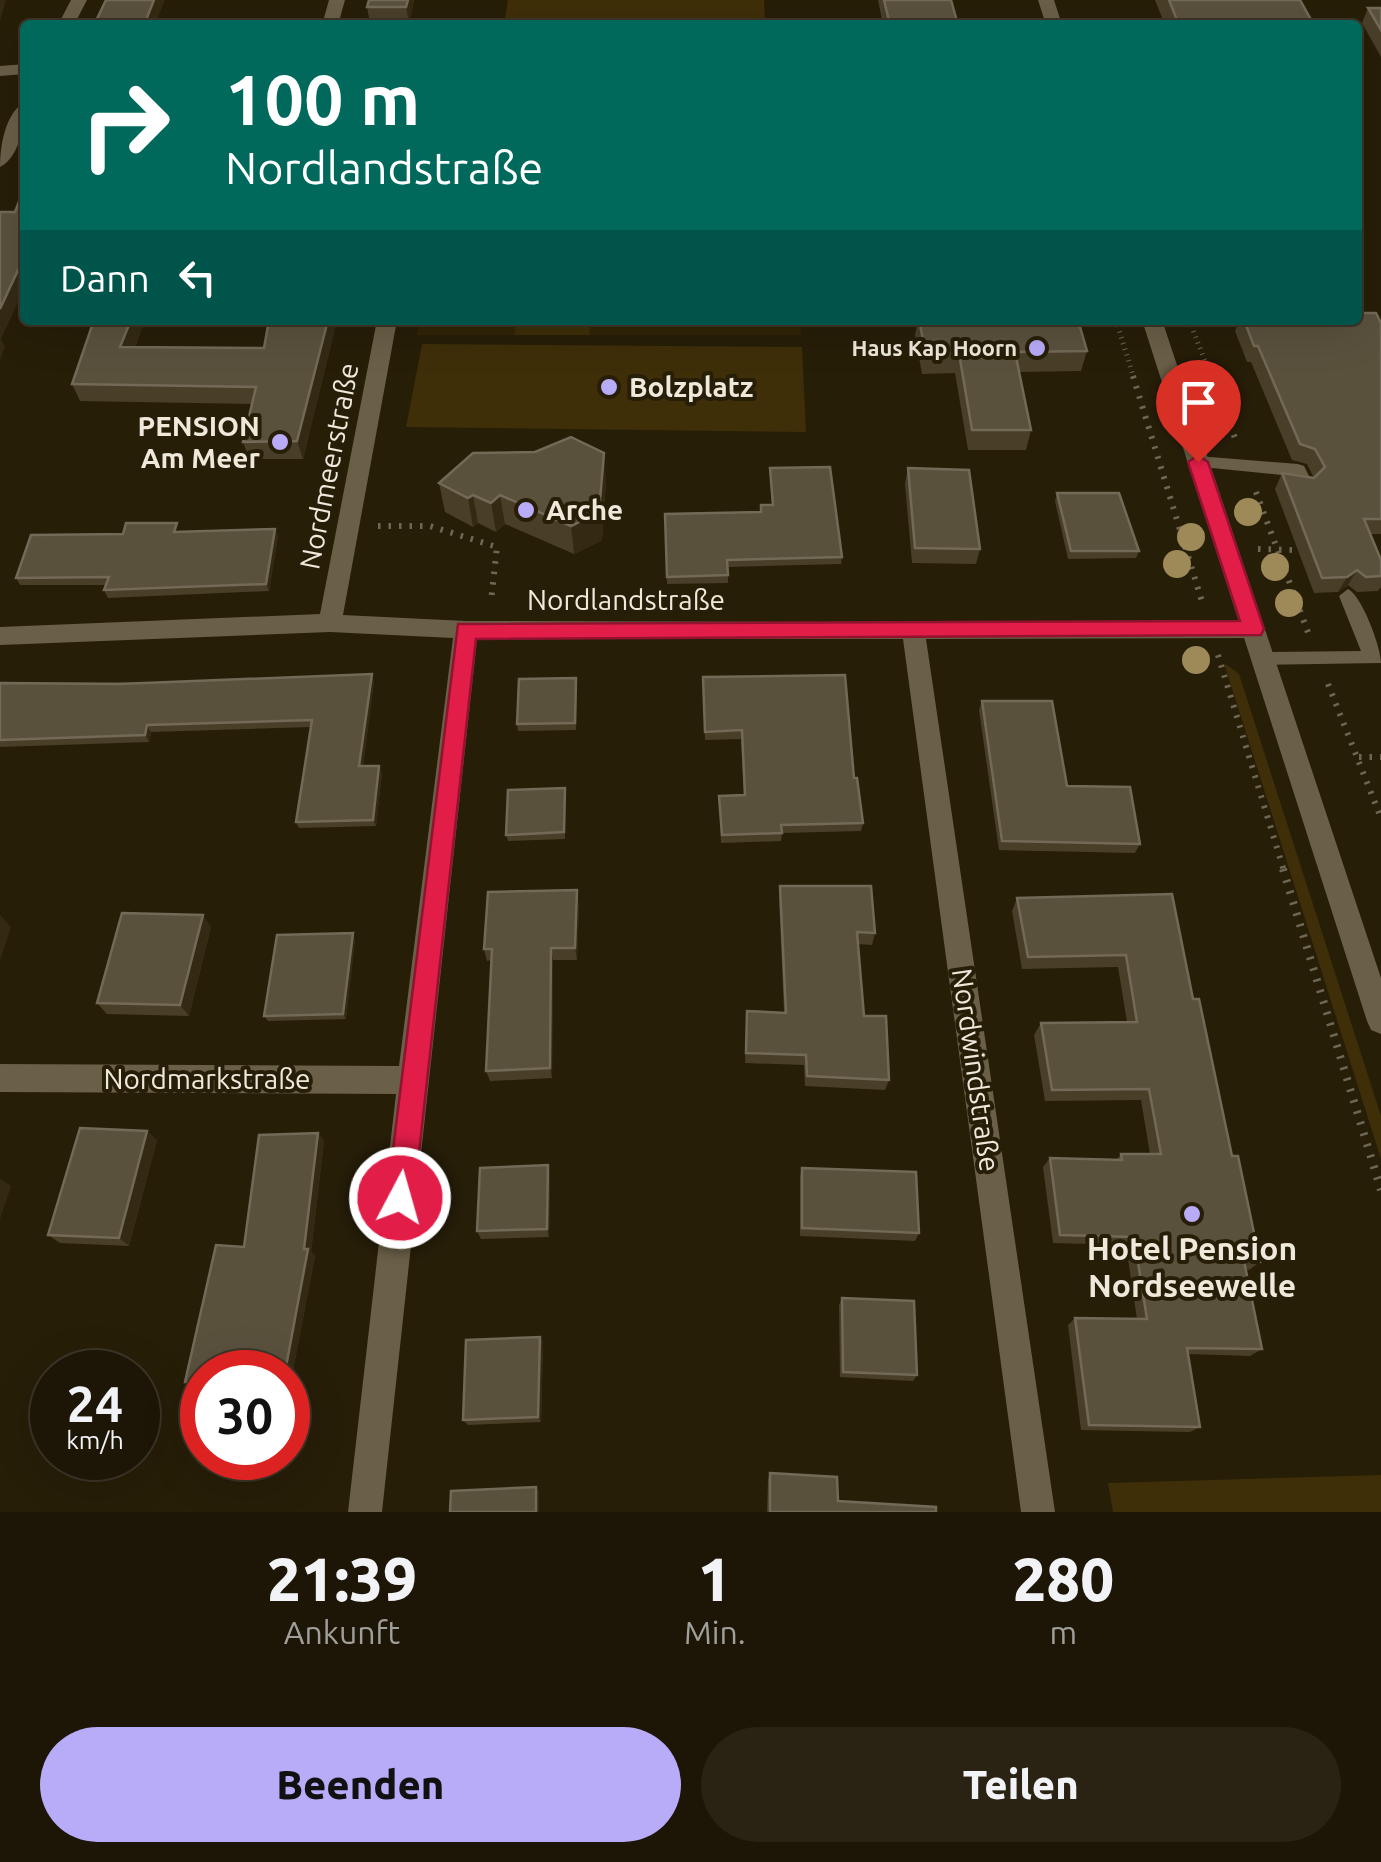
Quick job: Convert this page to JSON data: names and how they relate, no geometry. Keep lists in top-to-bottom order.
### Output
{
  "streets": {
    "street": [
      "Nordmeerstraße",
      "Nordlandstraße",
      "Nordwindstraße",
      "Nordmarkstraße"
    ]
  },
  "crossings": [
    ["Nordmeerstraße", "Nordlandstraße"],
    ["Nordlandstraße", "Nordwindstraße"]
  ],
  "places": [
    "Haus Kap Hoorn",
    "Bolzplatz",
    "PENSION Am Meer",
    "Arche",
    "Hotel Pension Nordseewelle"
  ],
  "page": {
    "turn": ["100 m", "Nordlandstraße"],
    "then": "Dann",
    "speed": "24 km/h",
    "limit": "30",
    "eta": [
      "21:39",
      "Ankunft",
      "1",
      "Min.",
      "280",
      "m"
    ],
    "buttons": ["Beenden", "Teilen"]
  }
}
